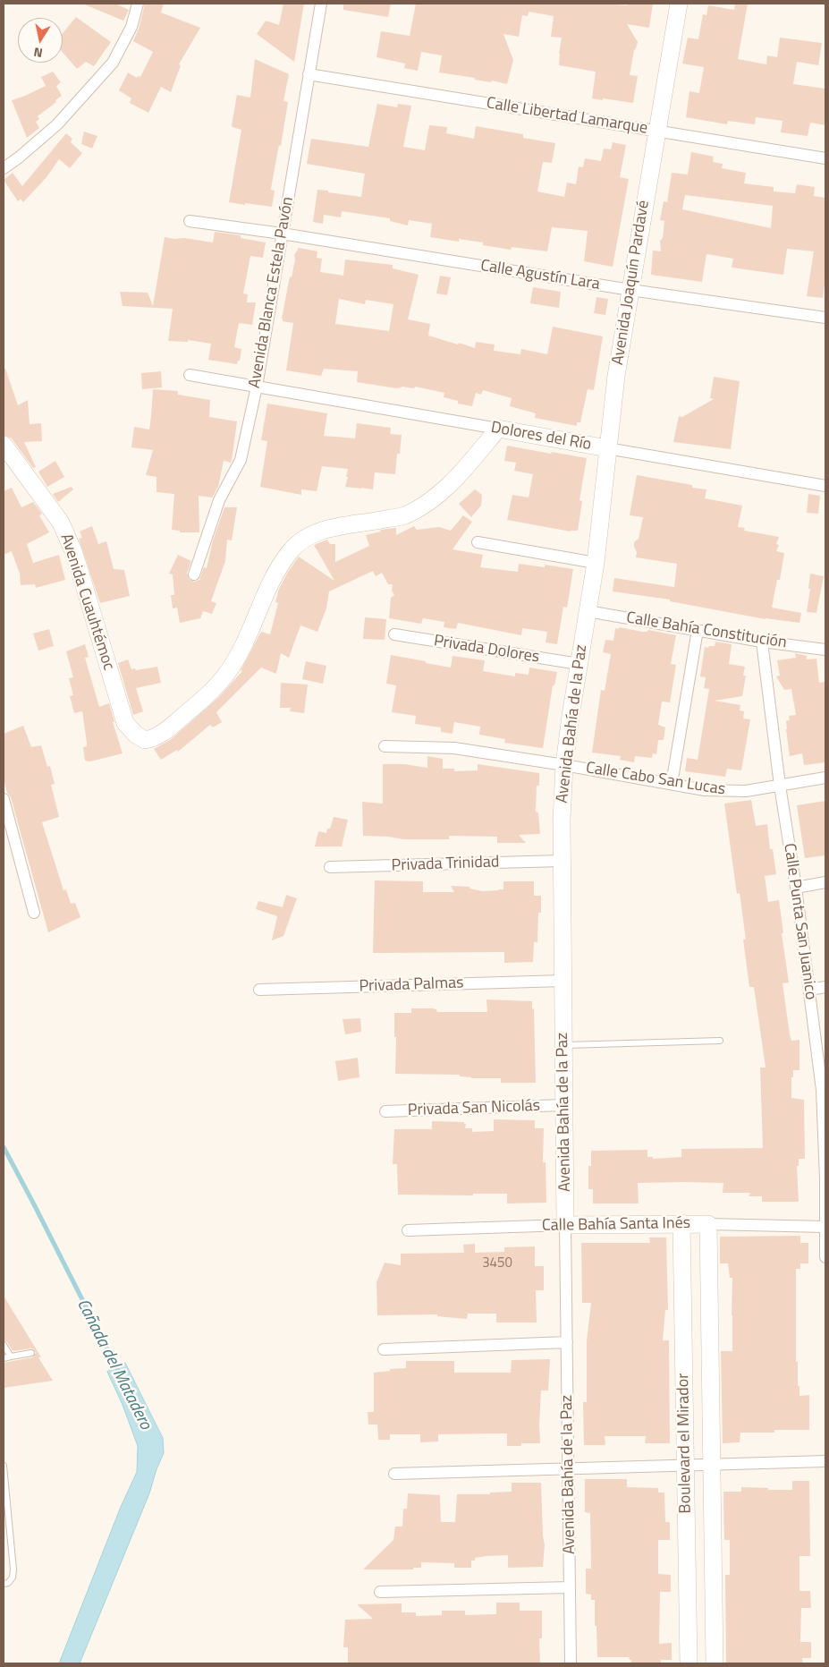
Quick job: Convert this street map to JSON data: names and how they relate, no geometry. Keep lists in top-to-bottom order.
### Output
{
  "streets": {
    "main road": [
      "Avenida Joaquín Pardavé",
      "Dolores del Río",
      "Avenida Cuauhtémoc",
      "Avenida Bahía de la Paz",
      "Calle Bahía Santa Inés",
      "Boulevard el Mirador"
    ],
    "street": [
      "Calle Libertad Lamarque",
      "Calle Agustín Lara",
      "Avenida Blanca Estela Pavón",
      "Calle Bahía Constitución",
      "Privada Dolores",
      "Calle Cabo San Lucas",
      "Privada Trinidad",
      "Calle Punta San Juanico",
      "Privada Palmas",
      "Privada San Nicolás"
    ]
  },
  "crossings": [
    ["Calle Libertad Lamarque", "Avenida Joaquín Pardavé"],
    ["Calle Libertad Lamarque", "Avenida Blanca Estela Pavón"],
    ["Calle Agustín Lara", "Avenida Joaquín Pardavé"],
    ["Calle Agustín Lara", "Avenida Blanca Estela Pavón"],
    ["Avenida Joaquín Pardavé", "Dolores del Río"],
    ["Avenida Joaquín Pardavé", "Avenida Bahía de la Paz"],
    ["Avenida Blanca Estela Pavón", "Dolores del Río"],
    ["Dolores del Río", "Avenida Cuauhtémoc"],
    ["Calle Bahía Constitución", "Avenida Bahía de la Paz"],
    ["Calle Bahía Constitución", "Calle Punta San Juanico"],
    ["Privada Dolores", "Avenida Bahía de la Paz"],
    ["Avenida Bahía de la Paz", "Calle Cabo San Lucas"],
    ["Avenida Bahía de la Paz", "Privada Trinidad"],
    ["Avenida Bahía de la Paz", "Privada Palmas"],
    ["Avenida Bahía de la Paz", "Privada San Nicolás"],
    ["Avenida Bahía de la Paz", "Calle Bahía Santa Inés"],
    ["Calle Cabo San Lucas", "Calle Punta San Juanico"],
    ["Calle Punta San Juanico", "Calle Bahía Santa Inés"],
    ["Calle Bahía Santa Inés", "Boulevard el Mirador"]
  ],
  "water": ["Cañada del Matadero"],
  "house_numbers": ["3450"],
  "north": "bottom"
}
